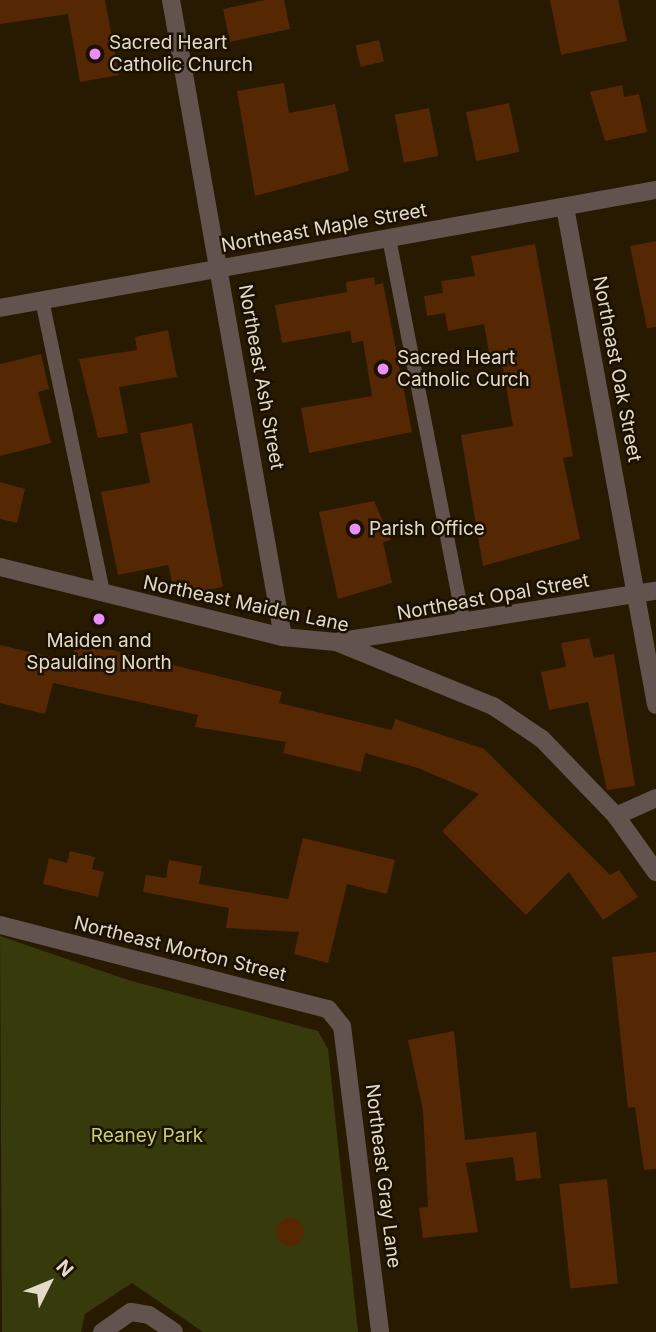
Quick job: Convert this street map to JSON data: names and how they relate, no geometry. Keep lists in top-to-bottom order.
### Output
{
  "streets": {
    "street": [
      "Northeast Maple Street",
      "Northeast Oak Street",
      "Northeast Ash Street",
      "Northeast Opal Street",
      "Northeast Maiden Lane",
      "Northeast Morton Street",
      "Northeast Gray Lane"
    ]
  },
  "crossings": [
    ["Northeast Maple Street", "Northeast Oak Street"],
    ["Northeast Maple Street", "Northeast Ash Street"],
    ["Northeast Oak Street", "Northeast Opal Street"],
    ["Northeast Ash Street", "Northeast Maiden Lane"],
    ["Northeast Opal Street", "Northeast Maiden Lane"],
    ["Northeast Morton Street", "Northeast Gray Lane"]
  ],
  "parks": ["Reaney Park"],
  "places": [
    "Sacred Heart Catholic Church",
    "Sacred Heart Catholic Curch",
    "Parish Office",
    "Maiden and Spaulding North"
  ],
  "north": "top right"
}
